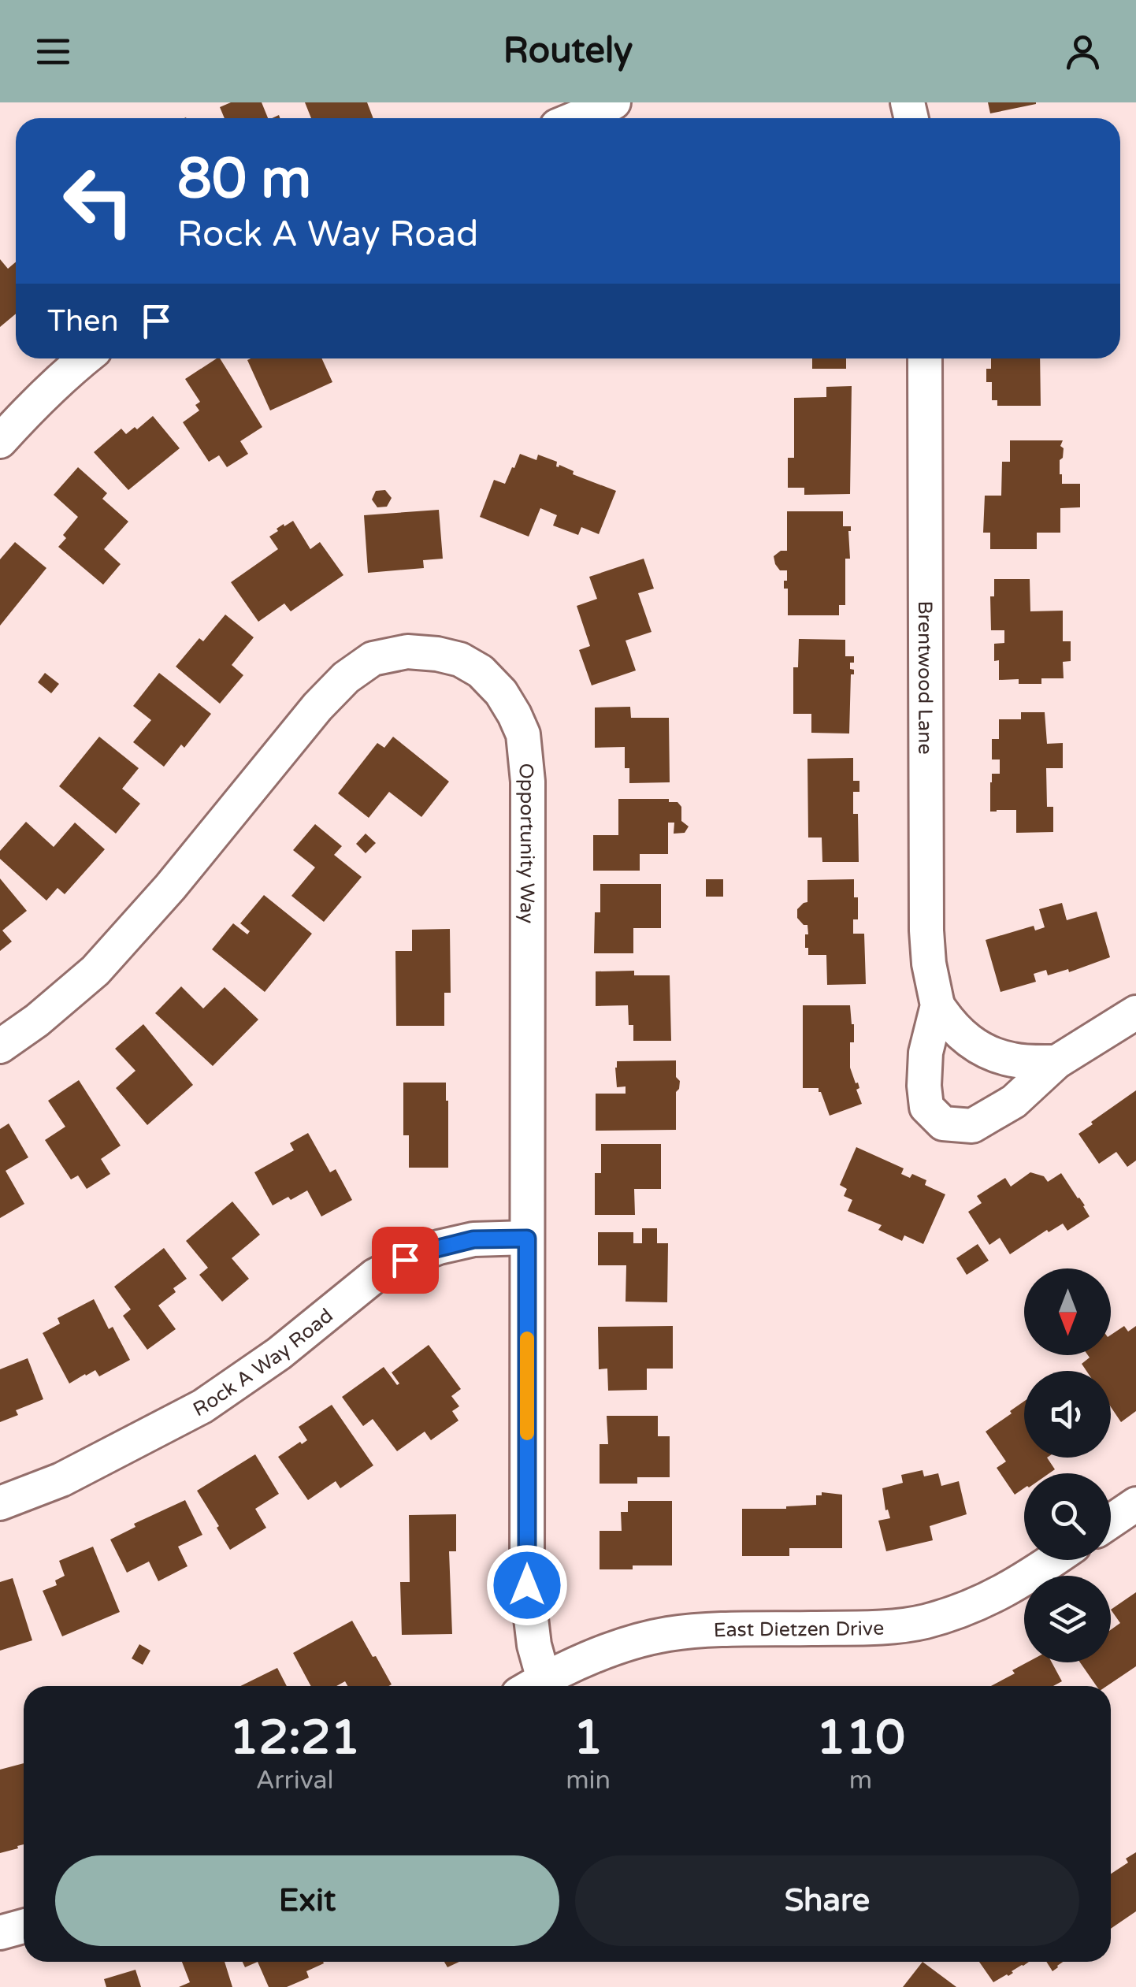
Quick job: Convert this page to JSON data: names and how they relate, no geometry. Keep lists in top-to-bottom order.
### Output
{
  "streets": {
    "street": [
      "Brentwood Lane",
      "Opportunity Way",
      "Rock A Way Road",
      "East Dietzen Drive"
    ]
  },
  "crossings": [
    ["Opportunity Way", "Rock A Way Road"]
  ],
  "north": "bottom",
  "page": {
    "header": "Routely",
    "turn": ["80 m", "Rock A Way Road"],
    "then": "Then",
    "eta": [
      "12:21",
      "Arrival",
      "1",
      "min",
      "110",
      "m"
    ],
    "buttons": ["Exit", "Share"]
  }
}
